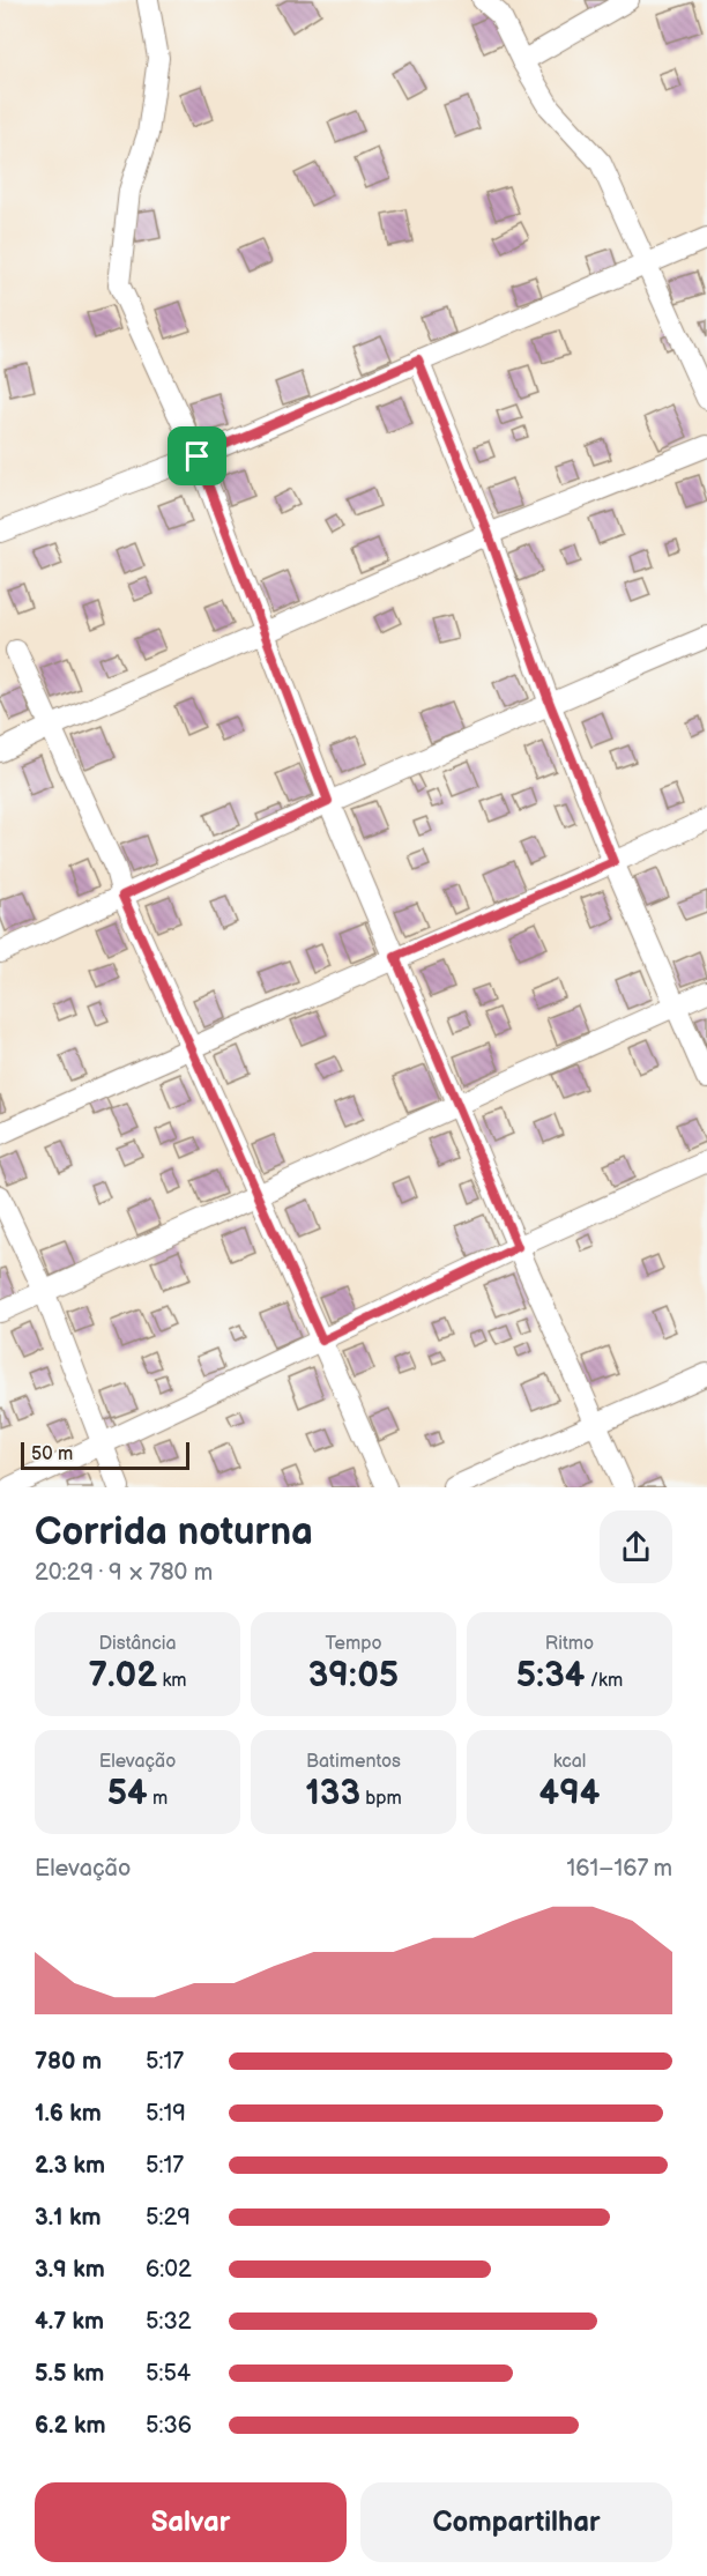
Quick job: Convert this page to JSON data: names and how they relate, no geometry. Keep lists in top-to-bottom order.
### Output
{
  "scale_bar": "50 m",
  "page": {
    "scale": "50 m",
    "heading": ["Corrida noturna", "20:29 · 9 × 780 m"],
    "stats": [
      ["Distância", "7.02 km"],
      ["Tempo", "39:05"],
      ["Ritmo", "5:34 /km"],
      ["Elevação", "54 m"],
      ["Batimentos", "133 bpm"],
      ["kcal", "494"]
    ],
    "chart": ["Elevação", "161–167 m"],
    "list": [
      {
        "name": "780 m",
        "note": "5:17"
      },
      {
        "name": "1.6 km",
        "note": "5:19"
      },
      {
        "name": "2.3 km",
        "note": "5:17"
      },
      {
        "name": "3.1 km",
        "note": "5:29"
      },
      {
        "name": "3.9 km",
        "note": "6:02"
      },
      {
        "name": "4.7 km",
        "note": "5:32"
      },
      {
        "name": "5.5 km",
        "note": "5:54"
      },
      {
        "name": "6.2 km",
        "note": "5:36"
      }
    ],
    "buttons": ["Salvar", "Compartilhar"]
  }
}
